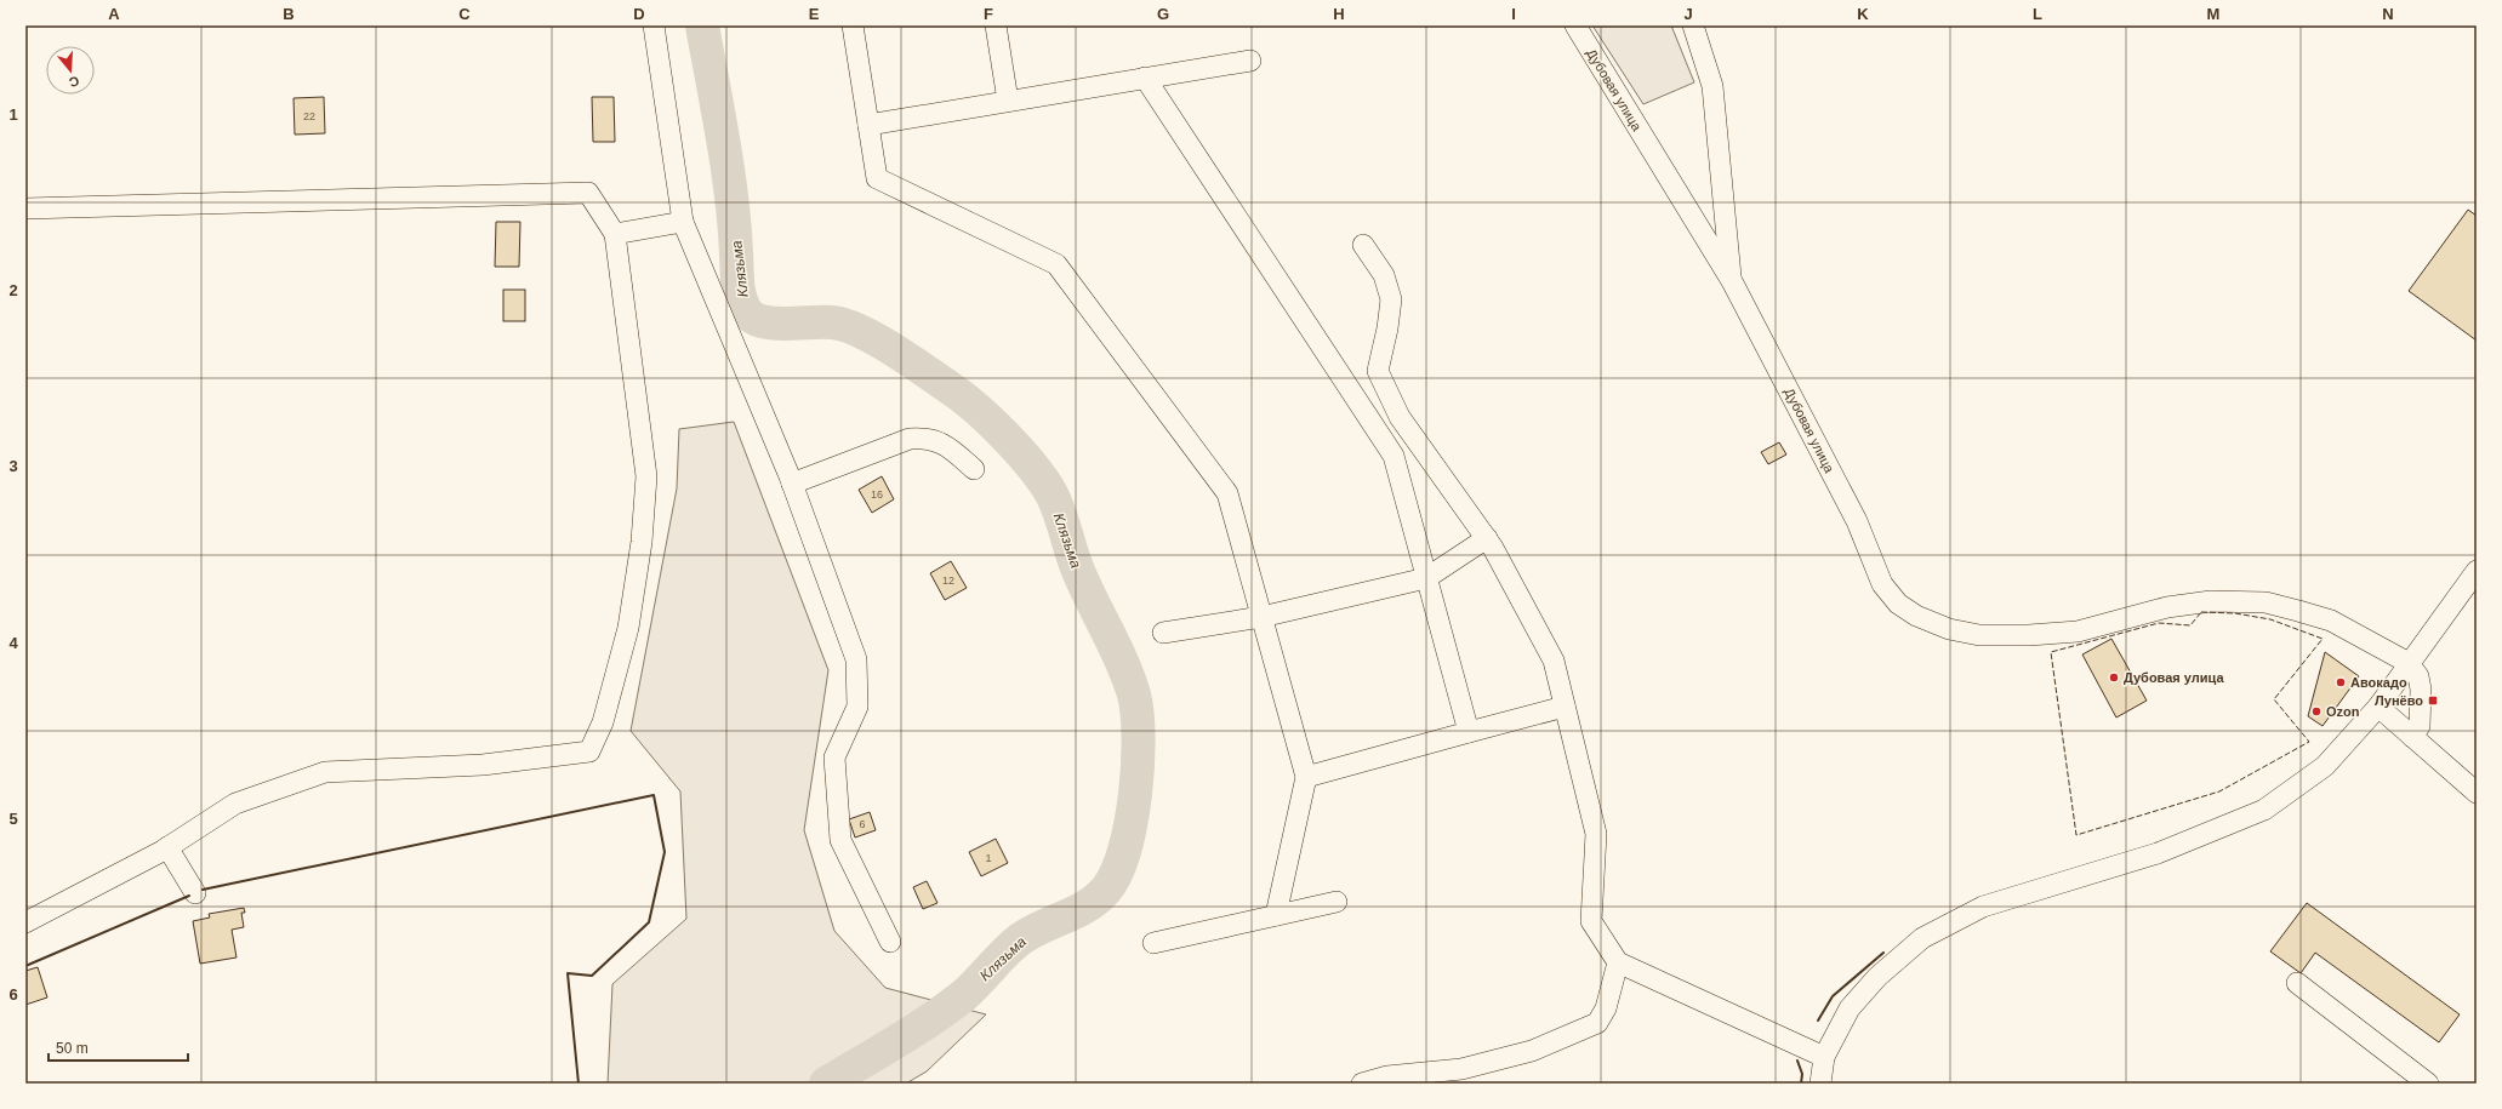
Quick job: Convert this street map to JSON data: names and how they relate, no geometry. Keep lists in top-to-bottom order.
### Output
{
  "streets": {
    "street": ["Дубовая улица"]
  },
  "water": ["Клязьма"],
  "places": {
    "other": ["Дубовая улица", "Авокадо", "Ozon"],
    "transit": ["Лунёво"]
  },
  "house_numbers": [
    "22",
    "16",
    "12",
    "6",
    "1"
  ],
  "scale_bar": "50 m",
  "north": "bottom",
  "grid": {
    "columns": [
      "A",
      "B",
      "C",
      "D",
      "E",
      "F",
      "G",
      "H",
      "I",
      "J",
      "K",
      "L",
      "M",
      "N"
    ],
    "rows": [
      "1",
      "2",
      "3",
      "4",
      "5",
      "6"
    ]
  }
}
